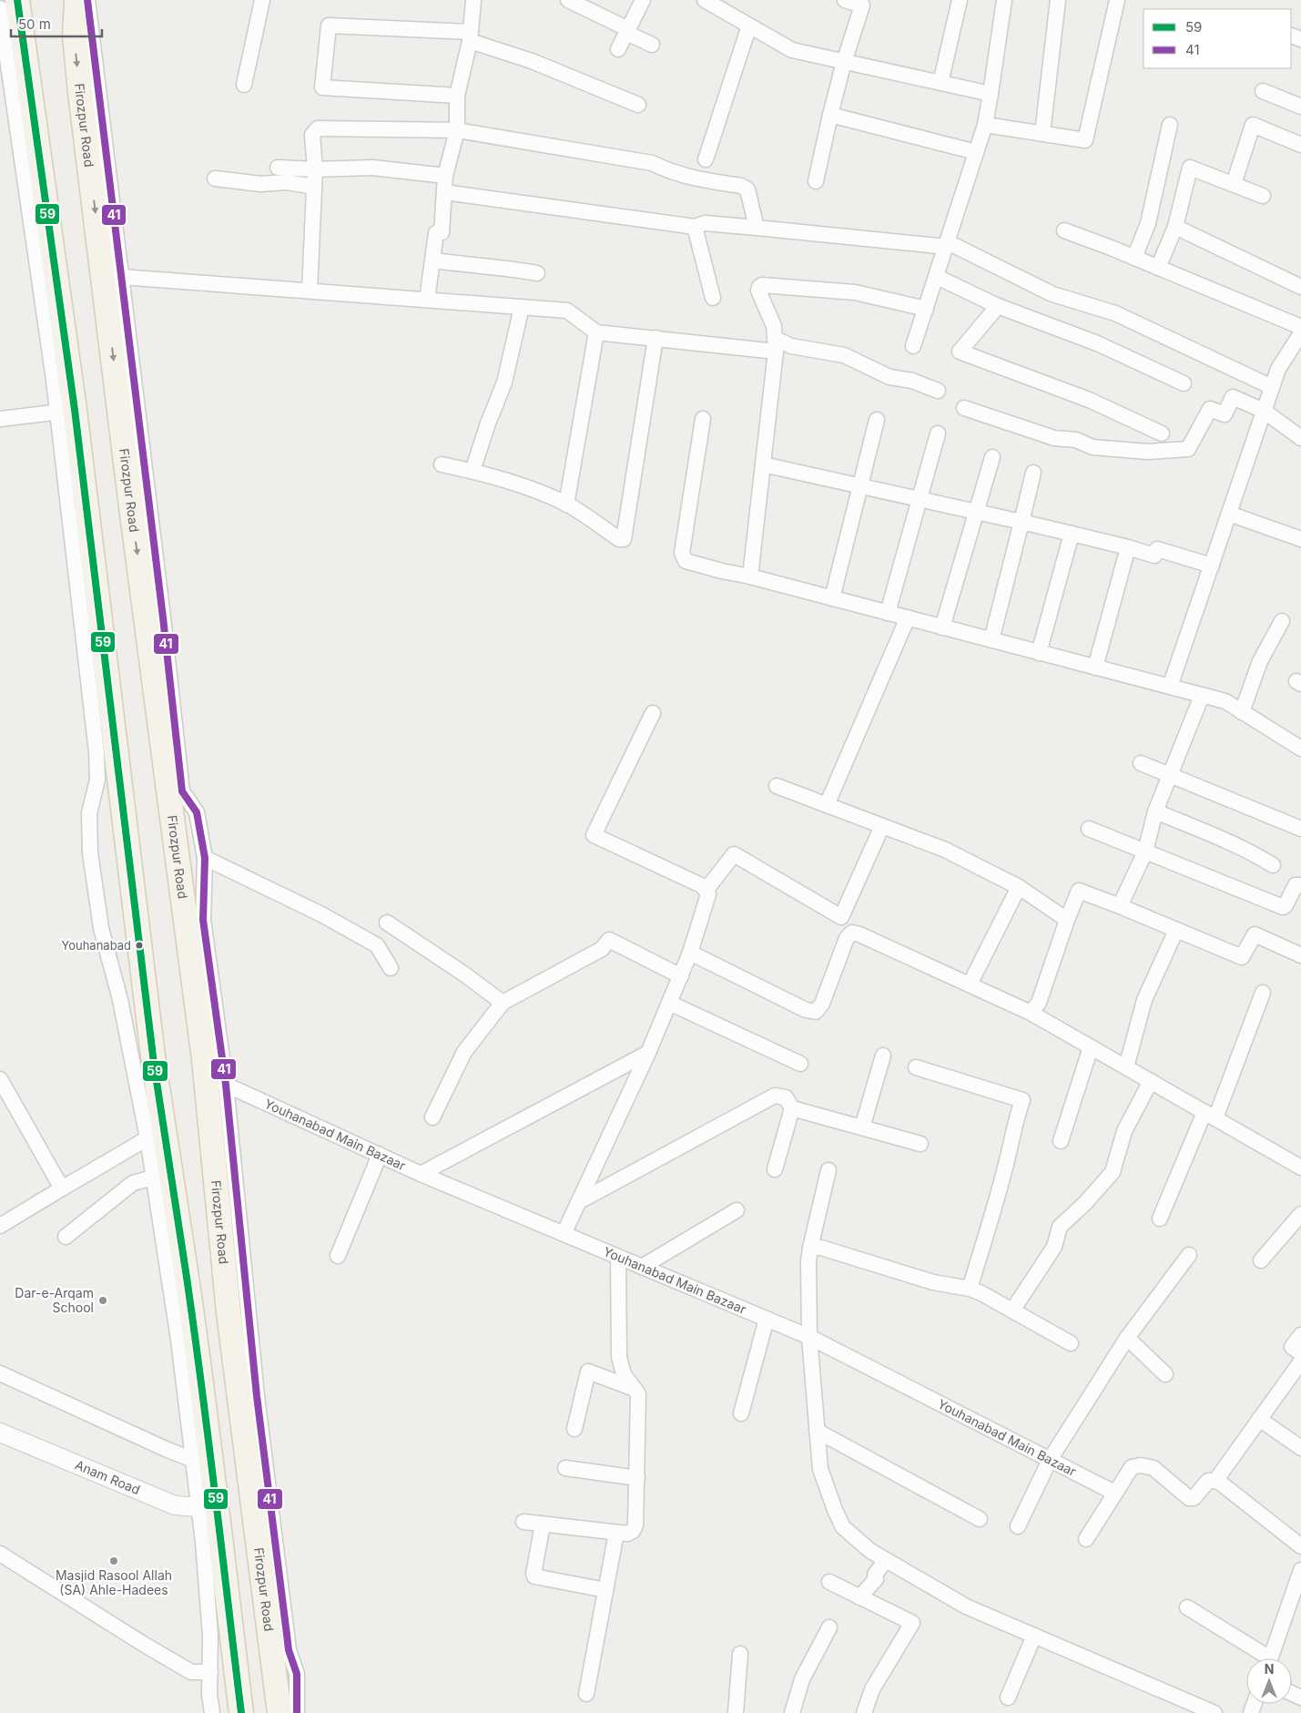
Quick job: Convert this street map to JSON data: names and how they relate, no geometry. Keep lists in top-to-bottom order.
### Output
{
  "streets": {
    "main road": ["Firozpur Road"],
    "street": ["Youhanabad Main Bazaar", "Anam Road"]
  },
  "places": ["Youhanabad", "Dar-e-Arqam School", "Masjid Rasool Allah (SA) Ahle-Hadees"],
  "lines": ["transit line 59", "transit line 41"],
  "legend": ["59", "41"],
  "scale_bar": "50 m",
  "north": "top"
}
